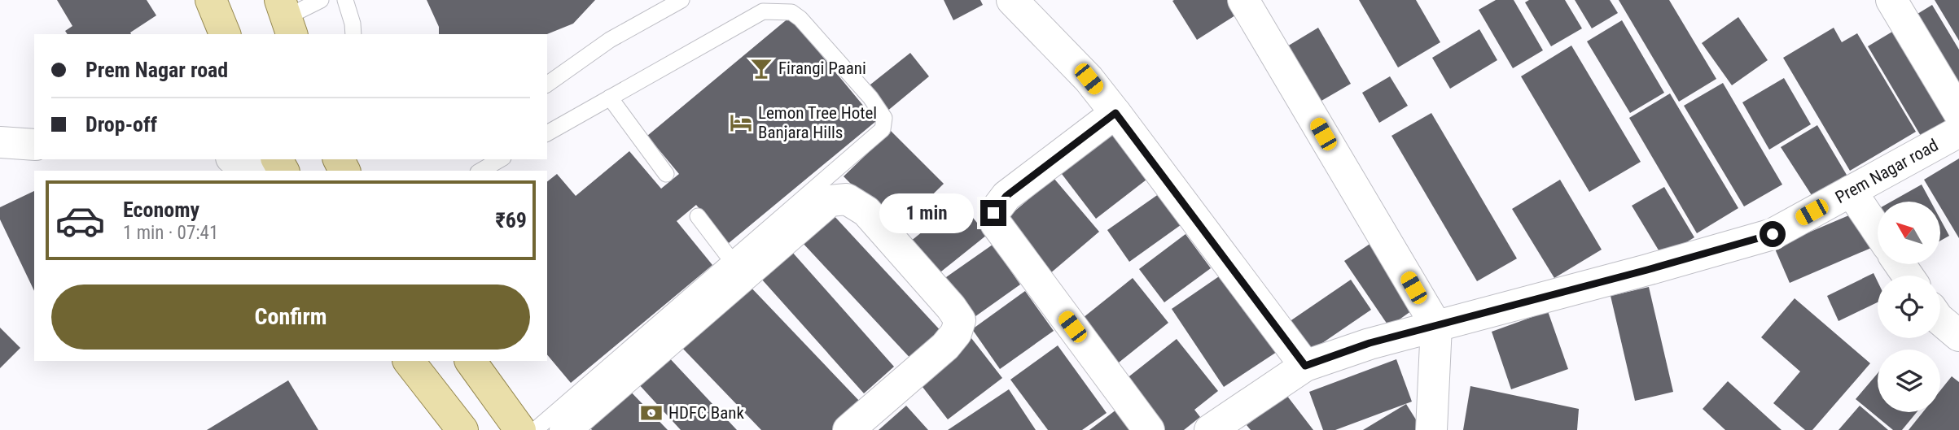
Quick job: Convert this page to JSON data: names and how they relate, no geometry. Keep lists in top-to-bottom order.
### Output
{
  "streets": {
    "street": ["Prem Nagar road"]
  },
  "places": {
    "bar": ["Firangi Paani"],
    "hotel": ["Lemon Tree Hotel Banjara Hills"],
    "bank": ["HDFC Bank"]
  },
  "north": "top left",
  "page": {
    "banner": ["Prem Nagar road", "Drop-off"],
    "list": [
      {
        "name": "Economy",
        "note": "1 min · 07:41",
        "value": "₹69"
      }
    ],
    "bubble": "1 min",
    "buttons": "Confirm"
  }
}
